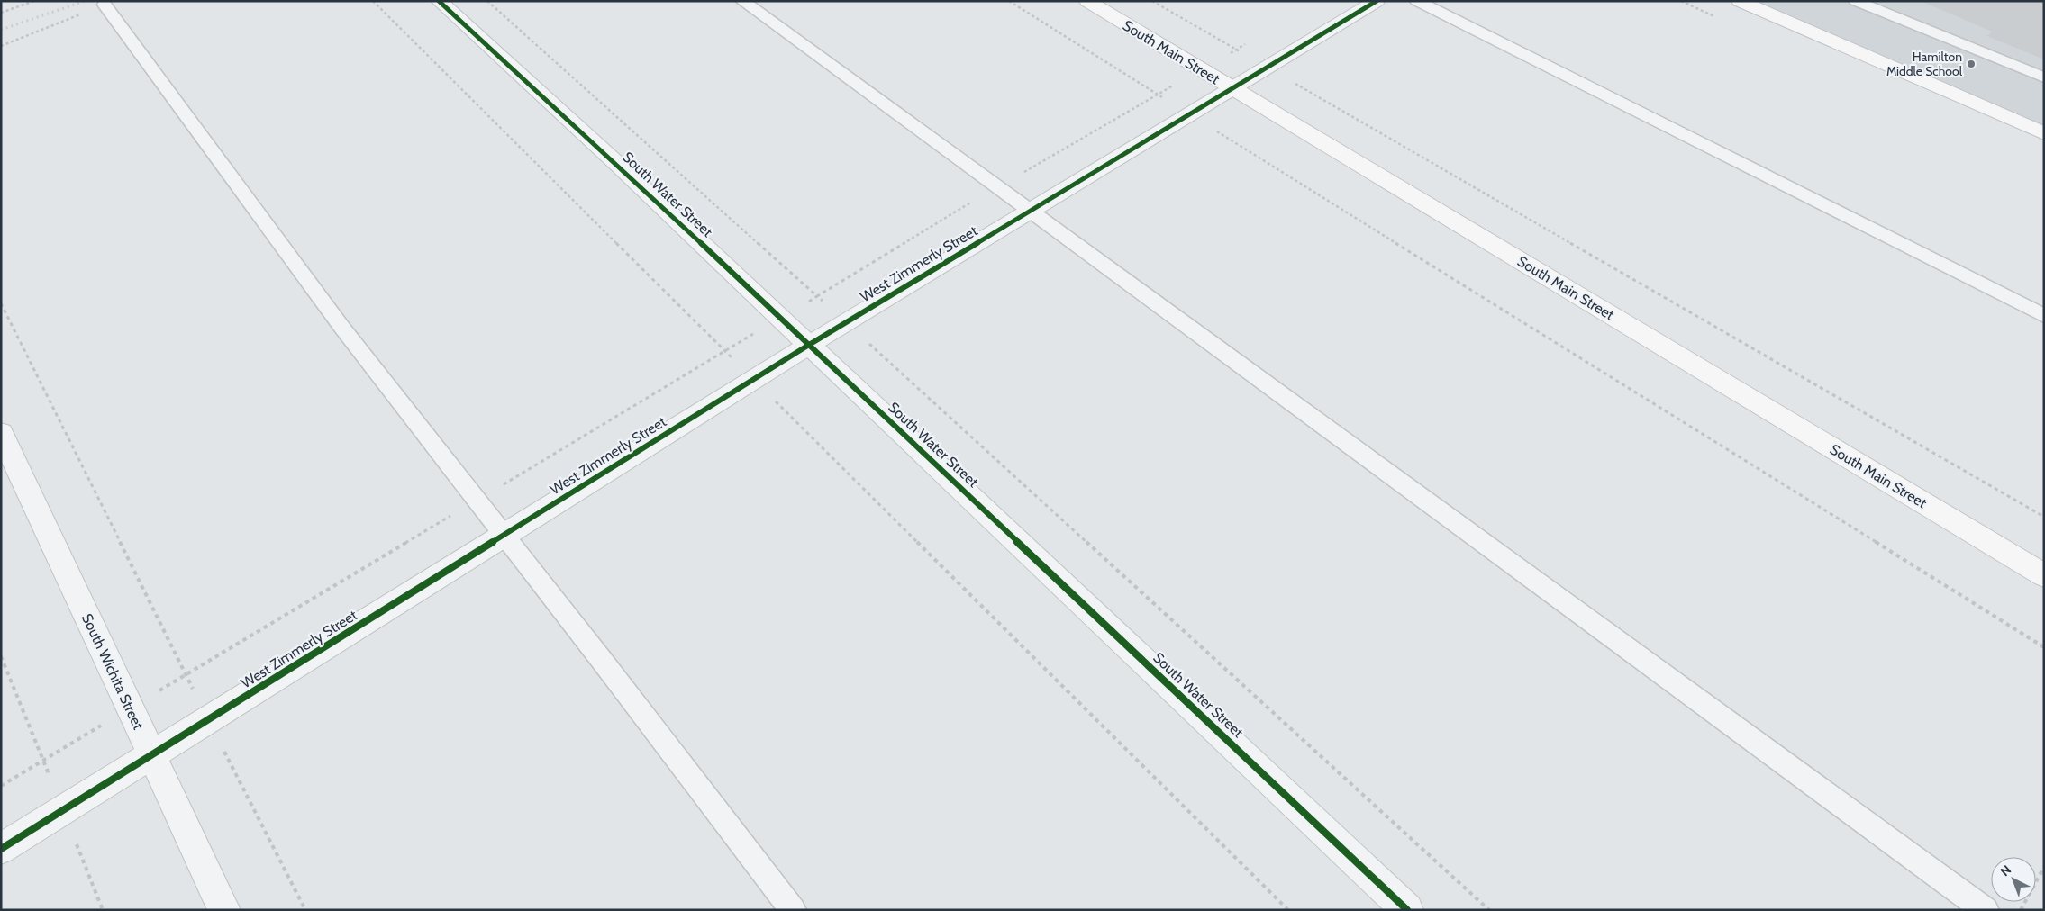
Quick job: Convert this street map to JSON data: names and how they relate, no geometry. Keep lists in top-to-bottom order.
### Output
{
  "streets": {
    "street": [
      "South Main Street",
      "South Water Street",
      "West Zimmerly Street",
      "South Wichita Street"
    ]
  },
  "crossings": [
    ["South Main Street", "West Zimmerly Street"],
    ["South Water Street", "West Zimmerly Street"],
    ["West Zimmerly Street", "South Wichita Street"]
  ],
  "places": ["Hamilton Middle School"],
  "north": "top left"
}
